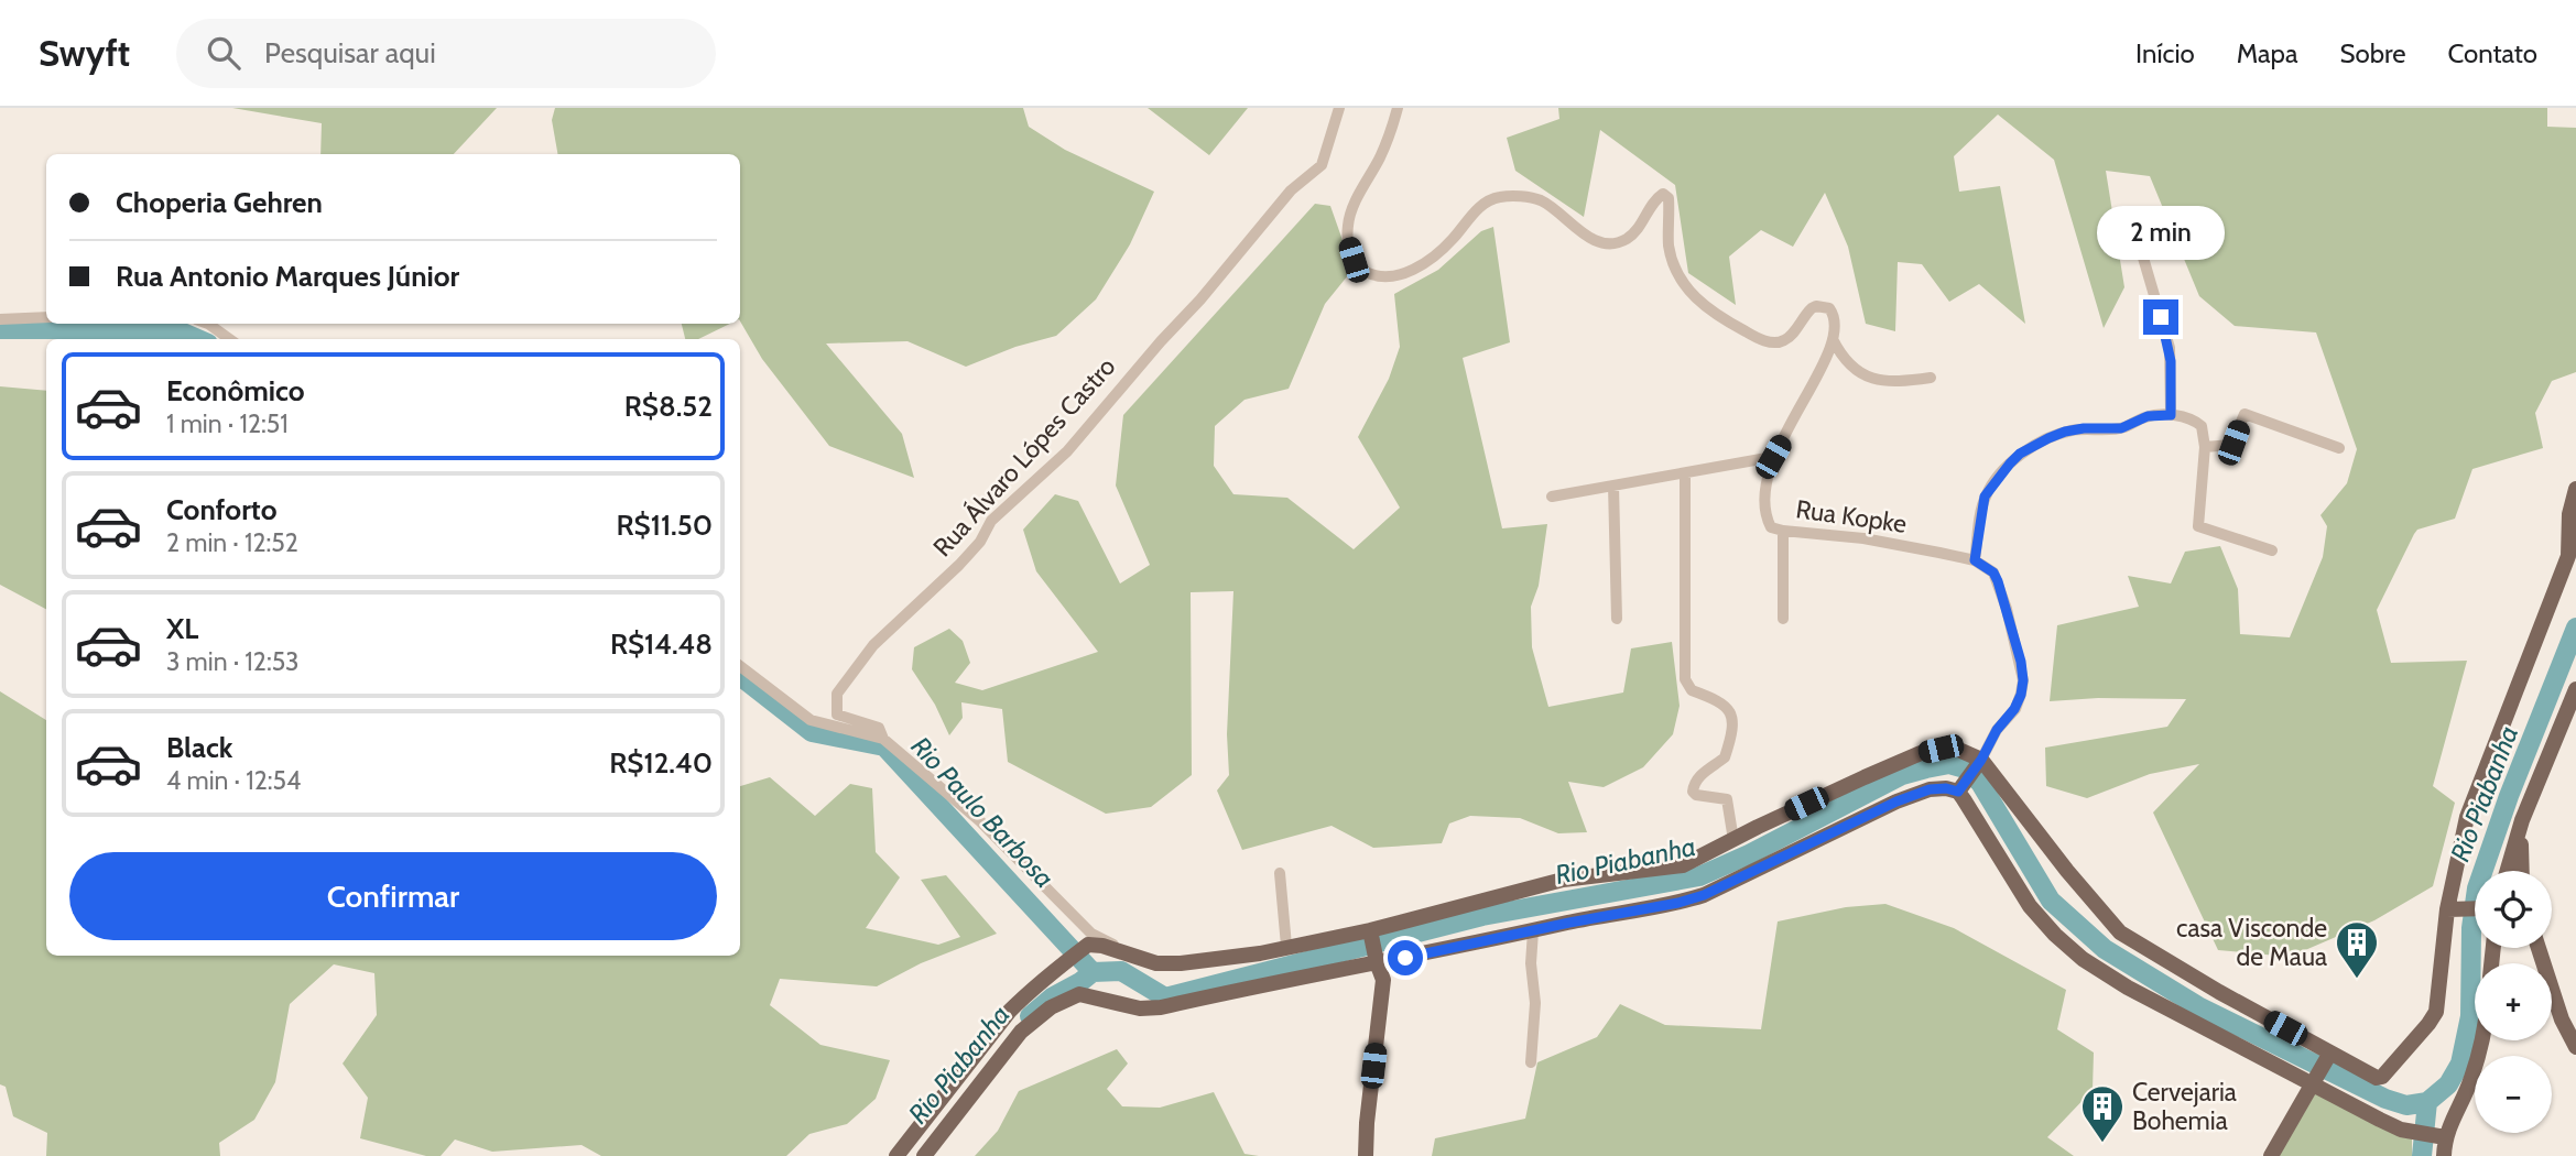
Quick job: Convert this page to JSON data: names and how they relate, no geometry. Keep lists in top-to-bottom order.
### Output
{
  "streets": {
    "street": ["Rua Álvaro Lópes Castro", "Rua Kopke"]
  },
  "water": ["Rio Piabanha", "Rio Paulo Barbosa"],
  "places": {
    "building": ["casa Visconde de Maua", "Cervejaria Bohemia"]
  },
  "page": {
    "header": "Swyft",
    "search": "Pesquisar aqui",
    "nav": [
      "Início",
      "Mapa",
      "Sobre",
      "Contato"
    ],
    "banner": ["Choperia Gehren", "Rua Antonio Marques Júnior"],
    "bubble": "2 min",
    "list": [
      {
        "name": "Econômico",
        "note": "1 min · 12:51",
        "value": "R$8.52"
      },
      {
        "name": "Conforto",
        "note": "2 min · 12:52",
        "value": "R$11.50"
      },
      {
        "name": "XL",
        "note": "3 min · 12:53",
        "value": "R$14.48"
      },
      {
        "name": "Black",
        "note": "4 min · 12:54",
        "value": "R$12.40"
      }
    ],
    "buttons": "Confirmar",
    "map_buttons": ["+", "−"]
  }
}
